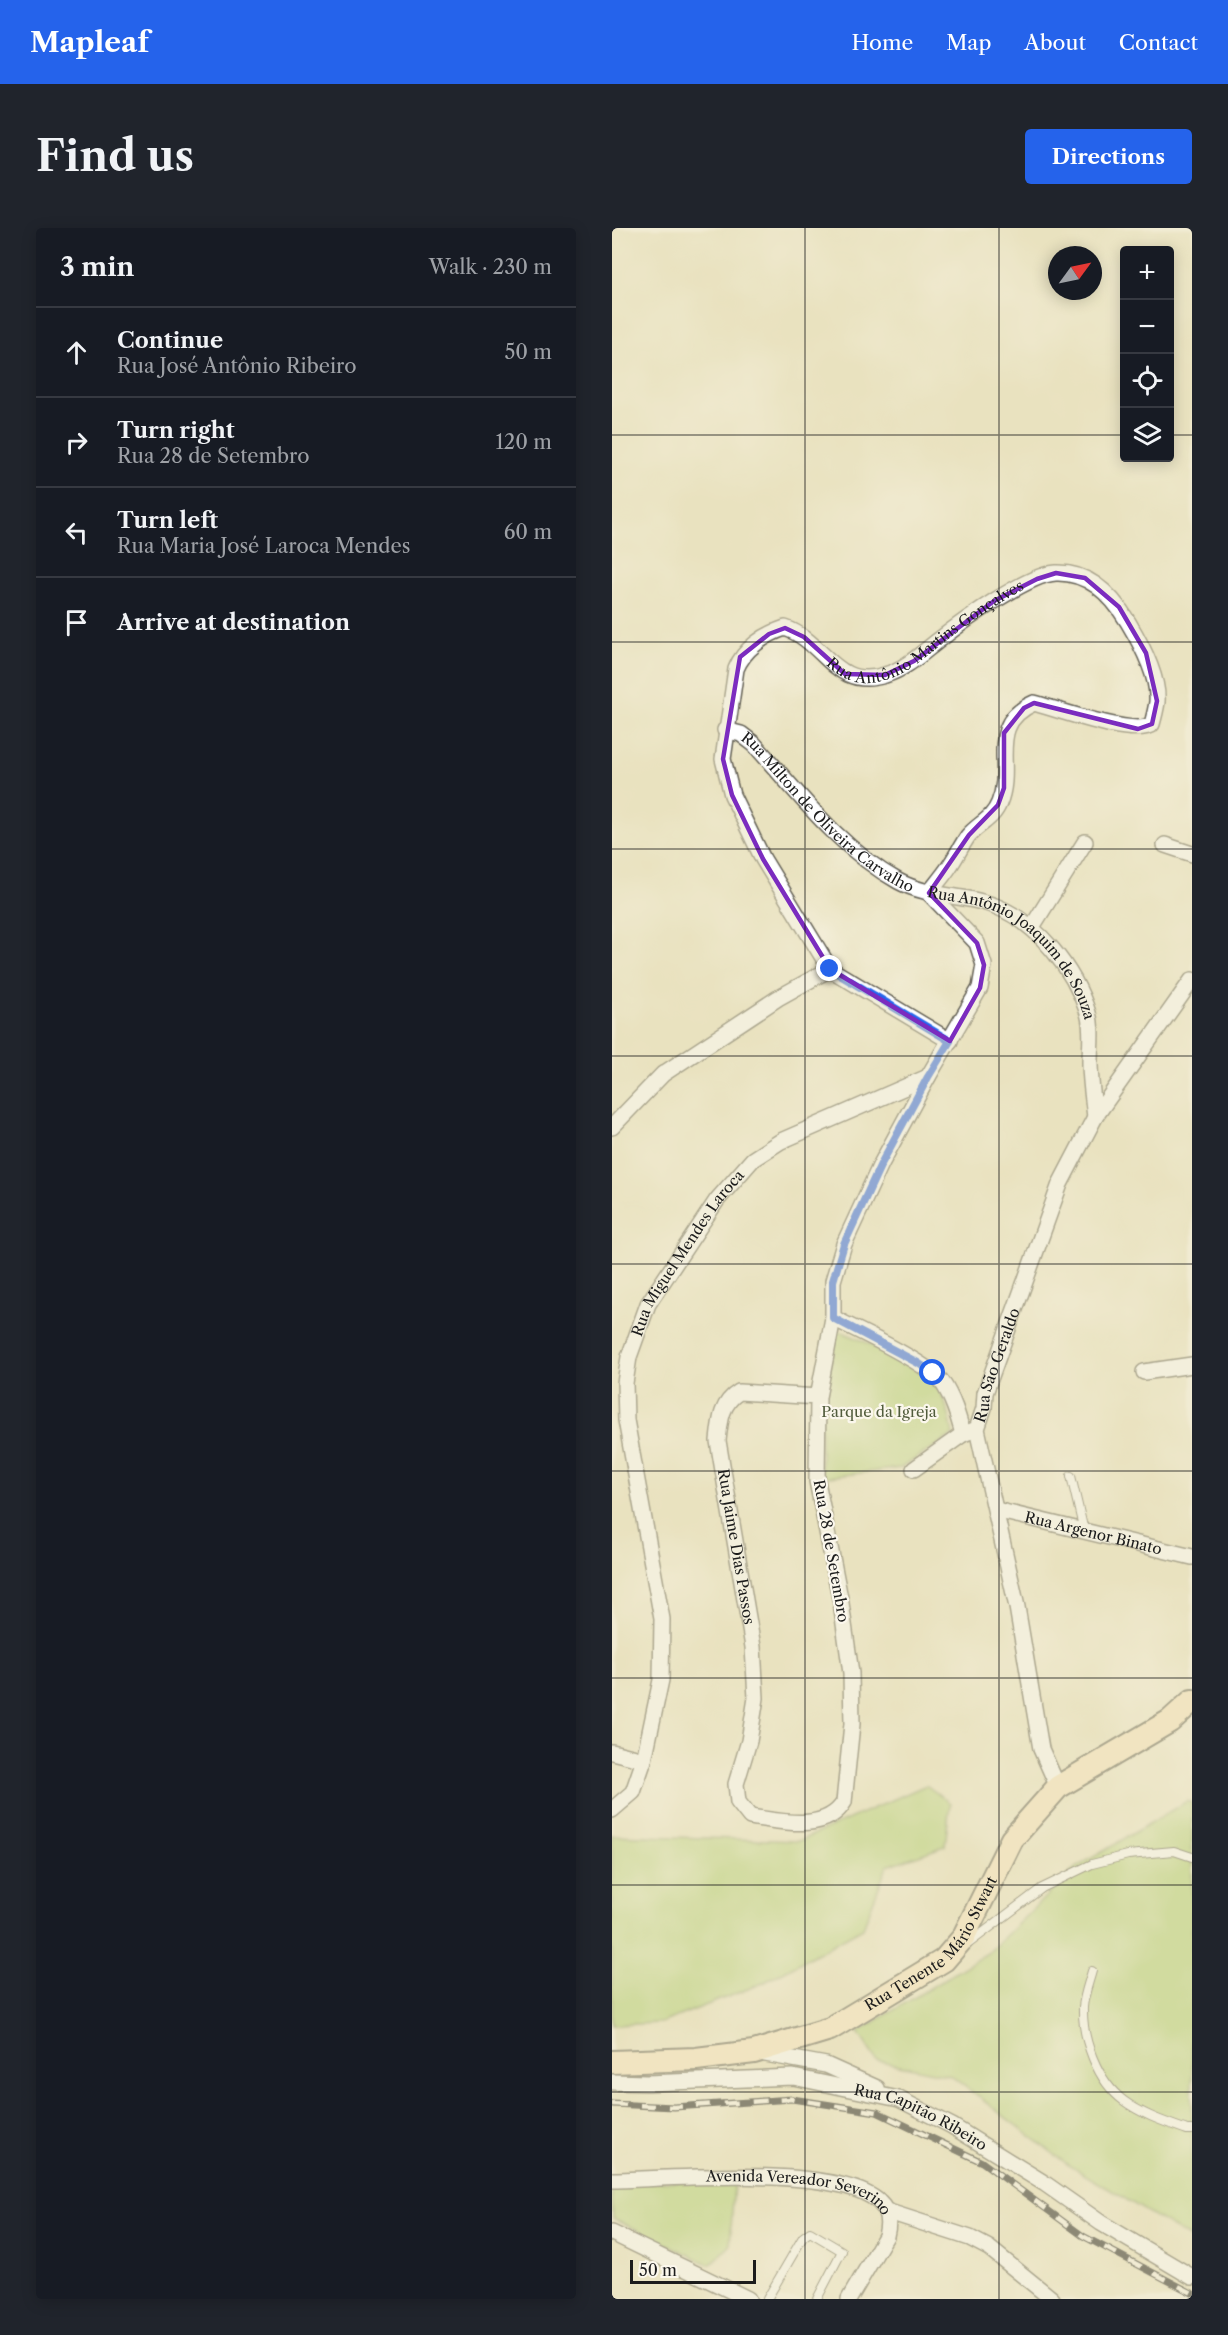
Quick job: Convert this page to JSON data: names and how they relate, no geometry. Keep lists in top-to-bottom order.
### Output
{
  "streets": {
    "main road": ["Rua Tenente Mário Stwart"],
    "street": [
      "Rua Antônio Martins Gonçalves",
      "Rua Milton de Oliveira Carvalho",
      "Rua Antônio Joaquim de Souza",
      "Rua Miguel Mendes Laroca",
      "Rua São Geraldo",
      "Rua Argenor Binato",
      "Rua Jaime Dias Passos",
      "Rua 28 de Setembro",
      "Rua Capitão Ribeiro",
      "Avenida Vereador Severino"
    ]
  },
  "crossings": [
    ["Rua Antônio Martins Gonçalves", "Rua Milton de Oliveira Carvalho"],
    ["Rua Antônio Martins Gonçalves", "Rua Antônio Joaquim de Souza"],
    ["Rua Milton de Oliveira Carvalho", "Rua Antônio Joaquim de Souza"],
    ["Rua Milton de Oliveira Carvalho", "Rua 28 de Setembro"],
    ["Rua Antônio Joaquim de Souza", "Rua São Geraldo"],
    ["Rua Antônio Joaquim de Souza", "Rua 28 de Setembro"],
    ["Rua Miguel Mendes Laroca", "Rua 28 de Setembro"],
    ["Rua São Geraldo", "Rua Argenor Binato"],
    ["Rua São Geraldo", "Rua Tenente Mário Stwart"],
    ["Rua Jaime Dias Passos", "Rua 28 de Setembro"]
  ],
  "parks": ["Parque da Igreja"],
  "scale_bar": "50 m",
  "north": "top right",
  "page": {
    "header": "Mapleaf",
    "nav": [
      "Home",
      "Map",
      "About",
      "Contact"
    ],
    "buttons": "Directions",
    "title": "Find us",
    "heading": ["3 min", "Walk · 230 m"],
    "map_buttons": ["+", "−"],
    "list": [
      ["Continue", "Rua José Antônio Ribeiro", "50 m"],
      ["Turn right", "Rua 28 de Setembro", "120 m"],
      ["Turn left", "Rua Maria José Laroca Mendes", "60 m"],
      "Arrive at destination"
    ],
    "scale": "50 m"
  }
}
